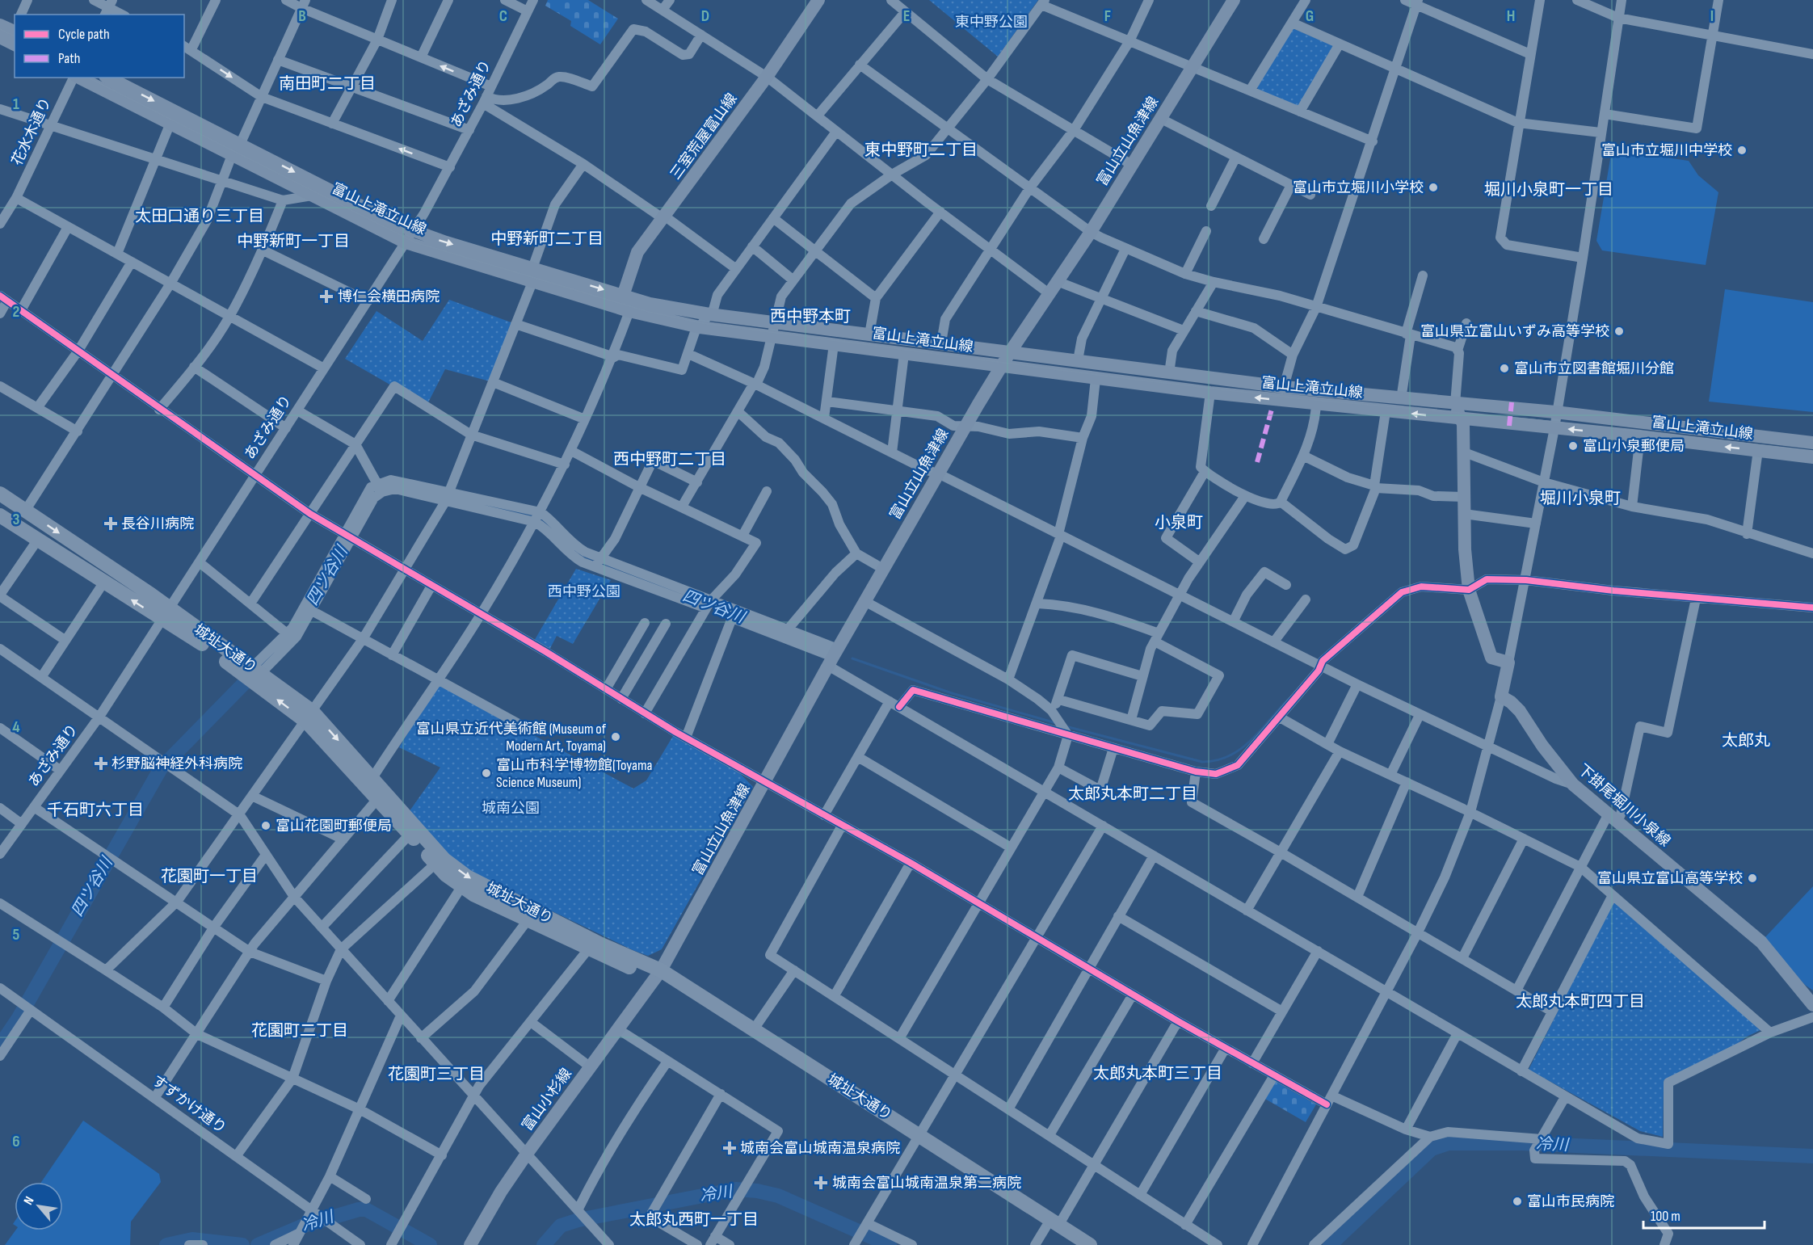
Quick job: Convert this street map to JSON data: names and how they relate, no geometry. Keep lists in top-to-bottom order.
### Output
{
  "streets": {
    "highway": ["城址大通り"],
    "main road": [
      "三室荒屋富山線",
      "富山立山魚津線",
      "富山上滝立山線",
      "下掛尾堀川小泉線",
      "富山小杉線"
    ],
    "street": ["あざみ通り", "花水木通り", "すずかけ通り"]
  },
  "crossings": [
    ["あざみ通り", "富山上滝立山線"],
    ["あざみ通り", "城址大通り"],
    ["三室荒屋富山線", "富山上滝立山線"],
    ["富山立山魚津線", "富山上滝立山線"],
    ["富山立山魚津線", "城址大通り"],
    ["富山立山魚津線", "富山小杉線"],
    ["城址大通り", "富山小杉線"]
  ],
  "districts": [
    "南田町二丁目",
    "東中野町二丁目",
    "堀川小泉町一丁目",
    "太田口通り三丁目",
    "中野新町二丁目",
    "中野新町一丁目",
    "西中野本町",
    "西中野町二丁目",
    "堀川小泉町",
    "小泉町",
    "太郎丸",
    "太郎丸本町二丁目",
    "千石町六丁目",
    "花園町一丁目",
    "太郎丸本町四丁目",
    "花園町二丁目",
    "太郎丸本町三丁目",
    "花園町三丁目",
    "太郎丸西町一丁目"
  ],
  "water": ["四ツ谷川", "冷川"],
  "parks": ["東中野公園", "西中野公園", "城南公園"],
  "places": {
    "other": [
      "富山市立堀川中学校",
      "富山市立堀川小学校",
      "富山県立富山いずみ高等学校",
      "富山市立図書館堀川分館",
      "富山小泉郵便局",
      "富山県立近代美術館 (Museum of Modern Art, Toyama)",
      "富山市科学博物館(Toyama Science Museum)",
      "富山花園町郵便局",
      "富山県立富山高等学校",
      "富山市民病院"
    ],
    "health": [
      "博仁会横田病院",
      "長谷川病院",
      "杉野脳神経外科病院",
      "城南会富山城南温泉病院",
      "城南会富山城南温泉第二病院"
    ]
  },
  "legend": ["Cycle path", "Path"],
  "scale_bar": "100 m",
  "north": "top left",
  "grid": {
    "columns": [
      "B",
      "C",
      "D",
      "E",
      "F",
      "G",
      "H",
      "I"
    ],
    "rows": [
      "1",
      "2",
      "3",
      "4",
      "5",
      "6"
    ]
  }
}
